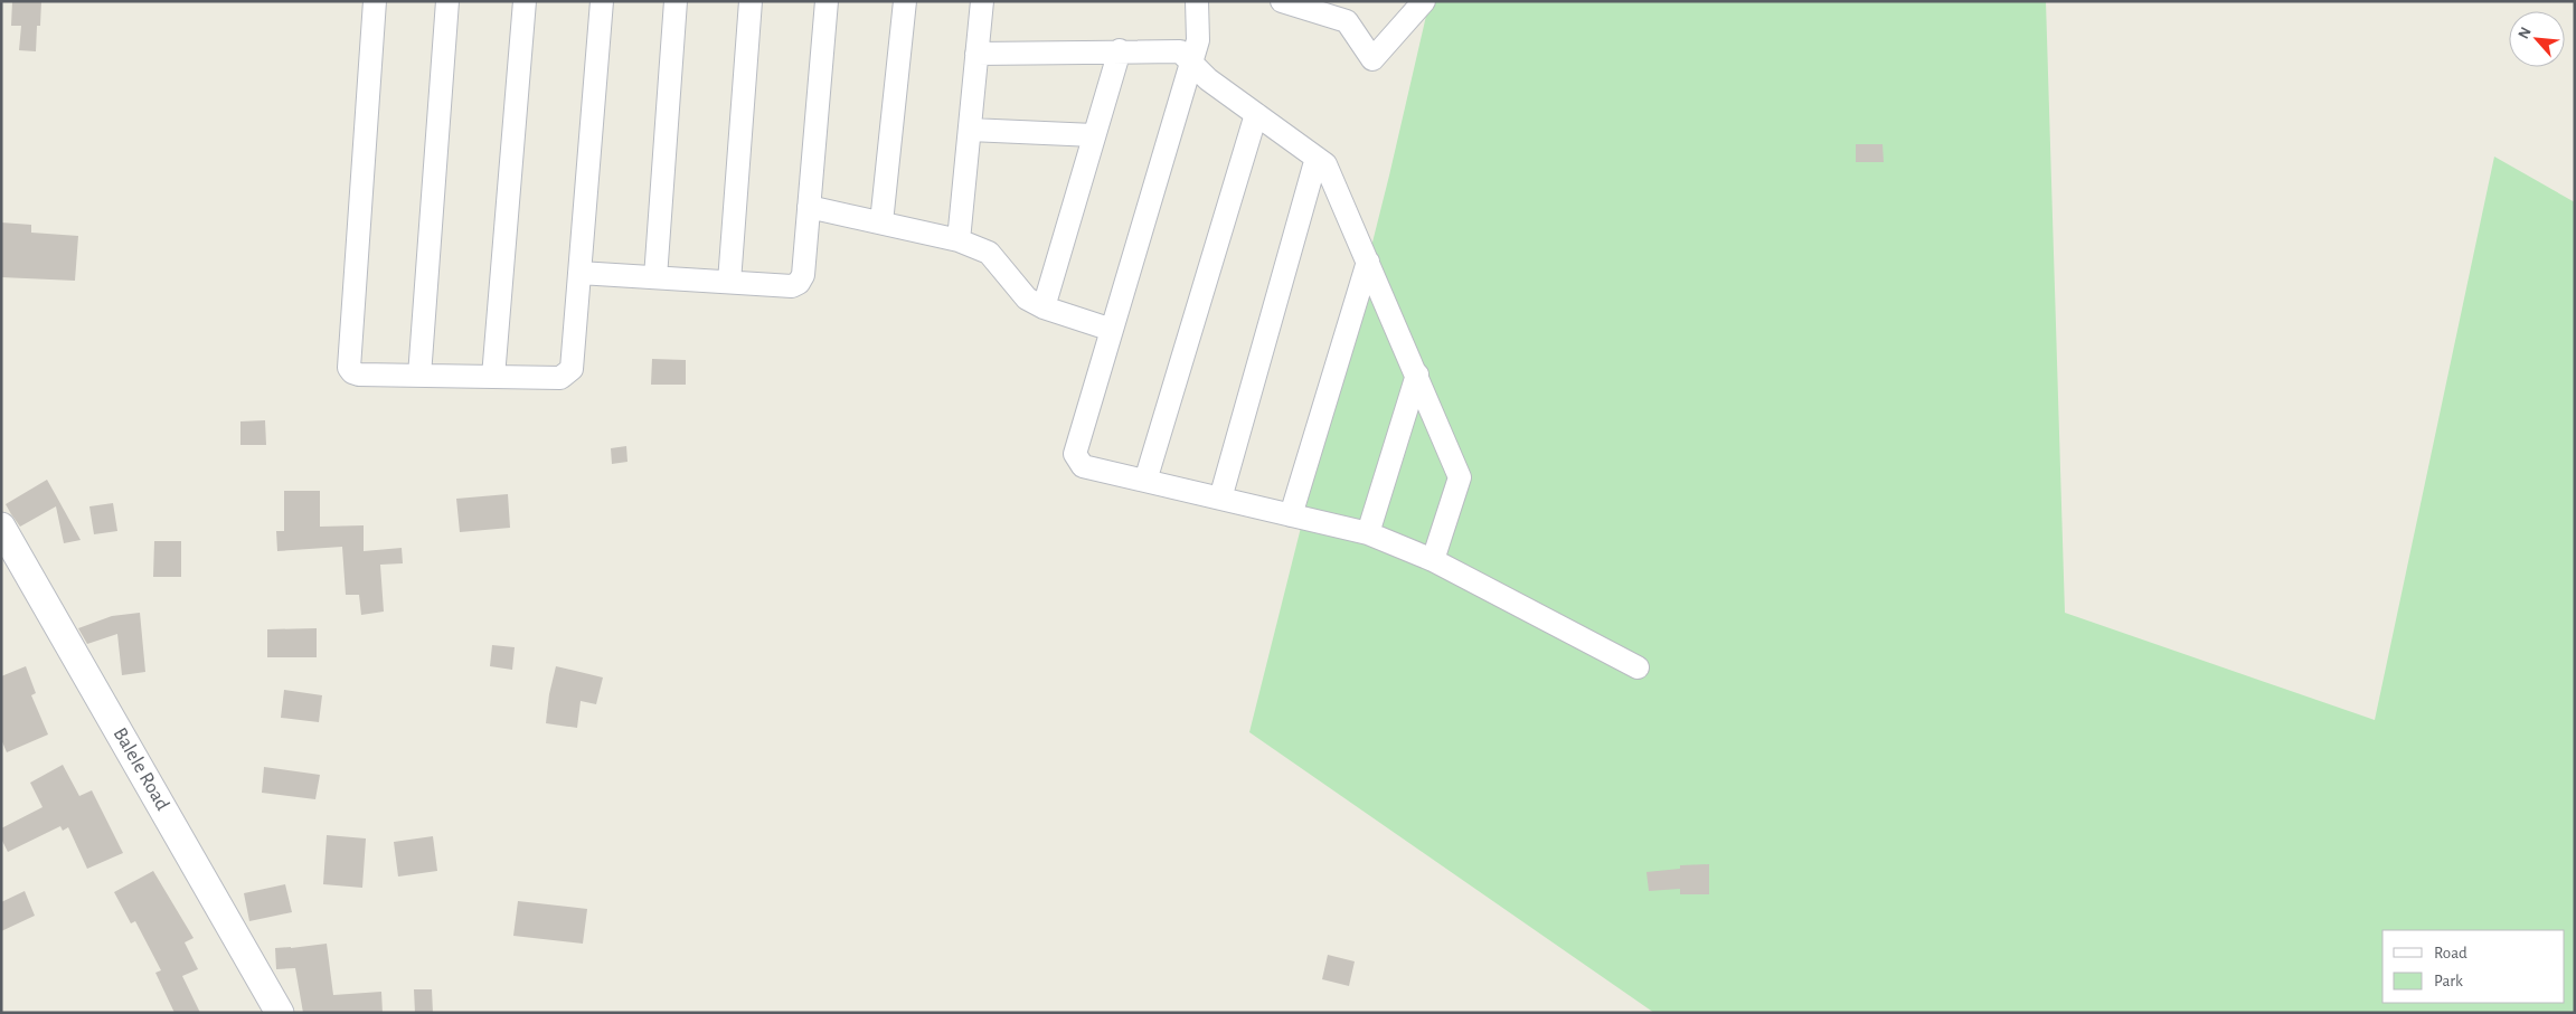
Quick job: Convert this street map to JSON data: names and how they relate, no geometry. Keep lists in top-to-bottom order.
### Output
{
  "streets": {
    "street": ["Balele Road"]
  },
  "legend": ["Road", "Park"],
  "north": "top left"
}
